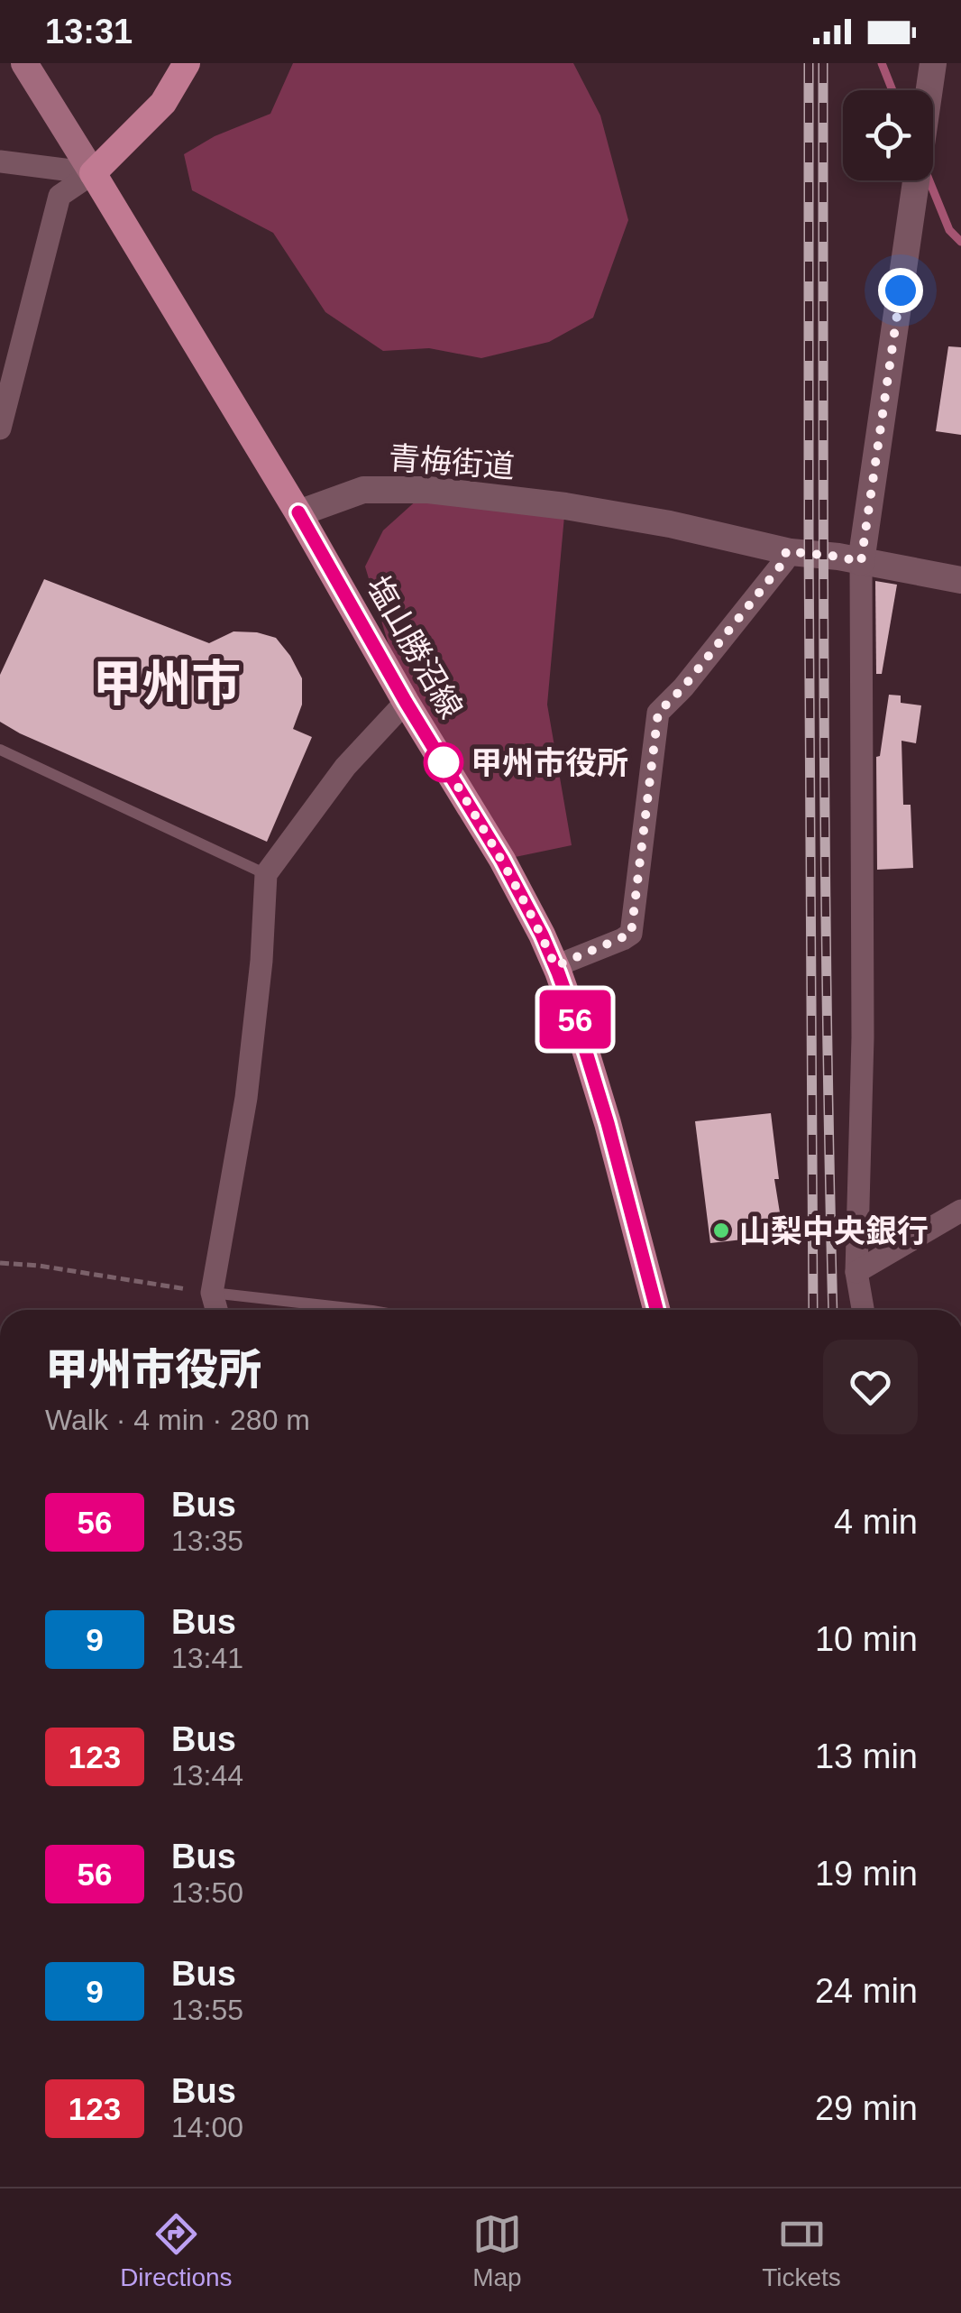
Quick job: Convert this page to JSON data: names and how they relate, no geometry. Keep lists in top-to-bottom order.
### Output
{
  "streets": {
    "main road": ["塩山勝沼線"],
    "street": ["青梅街道"]
  },
  "crossings": [
    ["青梅街道", "塩山勝沼線"]
  ],
  "districts": ["甲州市"],
  "places": ["甲州市役所", "山梨中央銀行"],
  "lines": ["bus line 56"],
  "page": {
    "status": "13:31",
    "on_map": "56",
    "heading": ["甲州市役所", "Walk · 4 min · 280 m"],
    "list": [
      {
        "mark": "56",
        "name": "Bus",
        "note": "13:35",
        "value": "4 min"
      },
      {
        "mark": "9",
        "name": "Bus",
        "note": "13:41",
        "value": "10 min"
      },
      {
        "mark": "123",
        "name": "Bus",
        "note": "13:44",
        "value": "13 min"
      },
      {
        "mark": "56",
        "name": "Bus",
        "note": "13:50",
        "value": "19 min"
      },
      {
        "mark": "9",
        "name": "Bus",
        "note": "13:55",
        "value": "24 min"
      },
      {
        "mark": "123",
        "name": "Bus",
        "note": "14:00",
        "value": "29 min"
      }
    ],
    "tabs": ["Directions", "Map", "Tickets"]
  }
}
